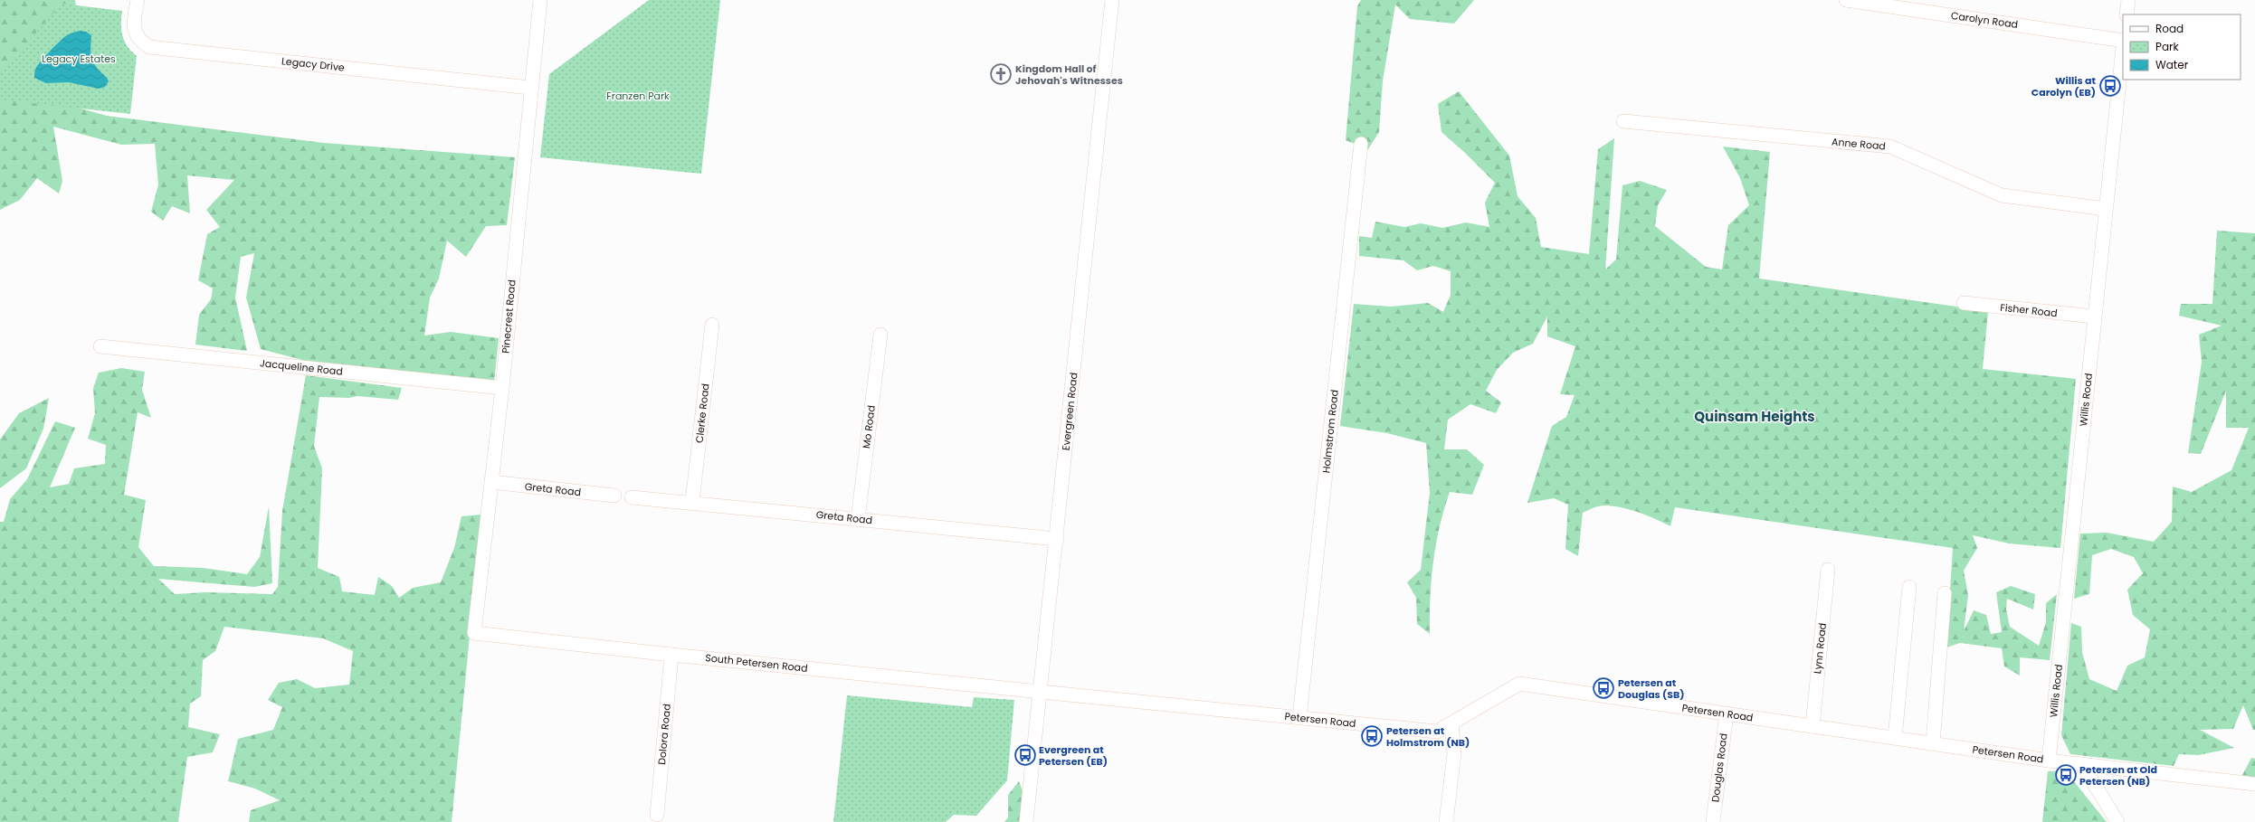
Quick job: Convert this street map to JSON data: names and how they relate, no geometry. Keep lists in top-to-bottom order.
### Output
{
  "streets": {
    "street": [
      "Carolyn Road",
      "Legacy Drive",
      "Anne Road",
      "Fisher Road",
      "Pinecrest Road",
      "Jacqueline Road",
      "Willis Road",
      "Evergreen Road",
      "Clerke Road",
      "Mo Road",
      "Holmstrom Road",
      "Greta Road",
      "Lynn Road",
      "South Petersen Road",
      "Petersen Road",
      "Dolora Road",
      "Douglas Road"
    ]
  },
  "crossings": [
    ["Legacy Drive", "Pinecrest Road"],
    ["Anne Road", "Willis Road"],
    ["Fisher Road", "Willis Road"],
    ["Pinecrest Road", "Jacqueline Road"],
    ["Pinecrest Road", "Greta Road"],
    ["Pinecrest Road", "South Petersen Road"],
    ["Willis Road", "Petersen Road"],
    ["Evergreen Road", "Greta Road"],
    ["Evergreen Road", "South Petersen Road"],
    ["Evergreen Road", "Petersen Road"],
    ["Clerke Road", "Greta Road"],
    ["Mo Road", "Greta Road"],
    ["Holmstrom Road", "Petersen Road"],
    ["Lynn Road", "Petersen Road"],
    ["South Petersen Road", "Petersen Road"],
    ["South Petersen Road", "Dolora Road"],
    ["Petersen Road", "Douglas Road"]
  ],
  "districts": ["Quinsam Heights"],
  "parks": ["Legacy Estates", "Franzen Park"],
  "places": {
    "church": ["Kingdom Hall of Jehovah's Witnesses"],
    "bus stop": [
      "Willis at Carolyn (EB)",
      "Petersen at Douglas (SB)",
      "Petersen at Holmstrom (NB)",
      "Evergreen at Petersen (EB)",
      "Petersen at Old Petersen (NB)"
    ]
  },
  "legend": ["Road", "Park", "Water"]
}
